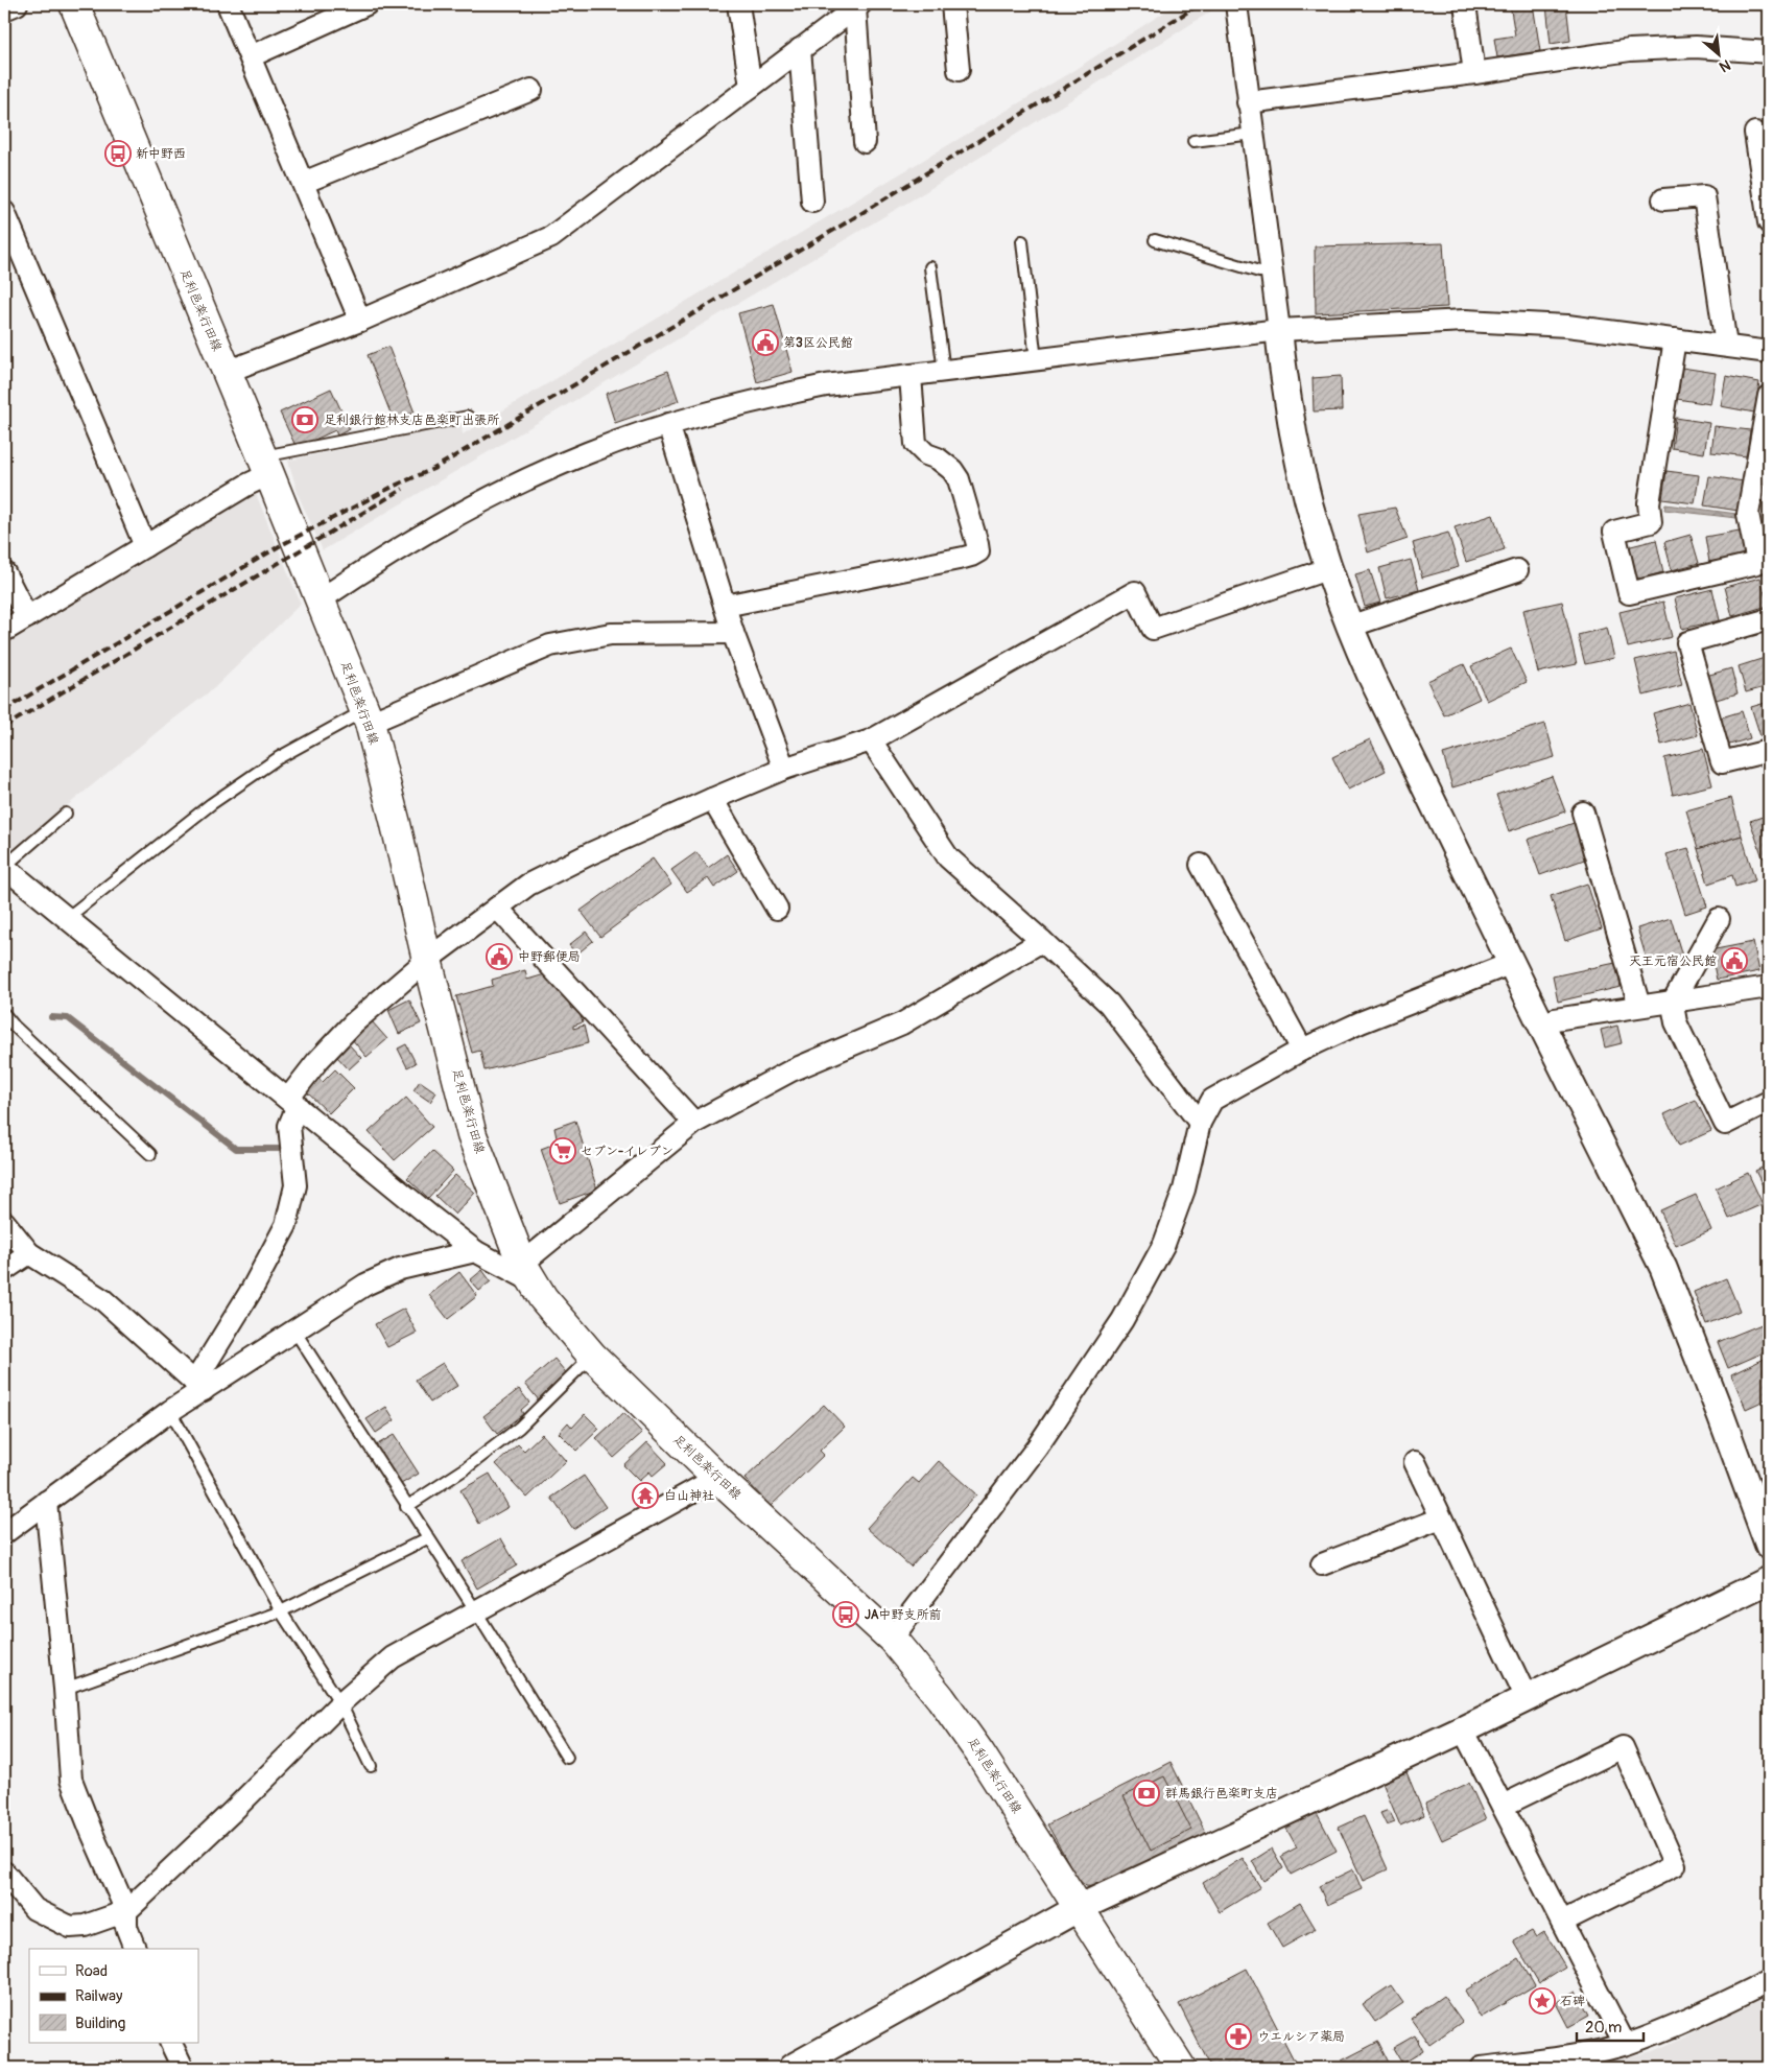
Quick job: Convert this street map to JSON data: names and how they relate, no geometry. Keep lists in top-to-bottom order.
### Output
{
  "streets": {
    "main road": ["足利邑楽行田線"]
  },
  "places": {
    "bus stop": ["新中野西", "JA中野支所前"],
    "public building": ["第3区公民館", "中野郵便局", "天王元宿公民館"],
    "bank": ["足利銀行館林支店邑楽町出張所", "群馬銀行邑楽町支店"],
    "supermarket": ["セブン-イレブン"],
    "temple": ["白山神社"],
    "place": ["石碑"],
    "pharmacy": ["ウエルシア薬局"]
  },
  "legend": ["Road", "Railway", "Building"],
  "scale_bar": "20 m",
  "north": "bottom right"
}
